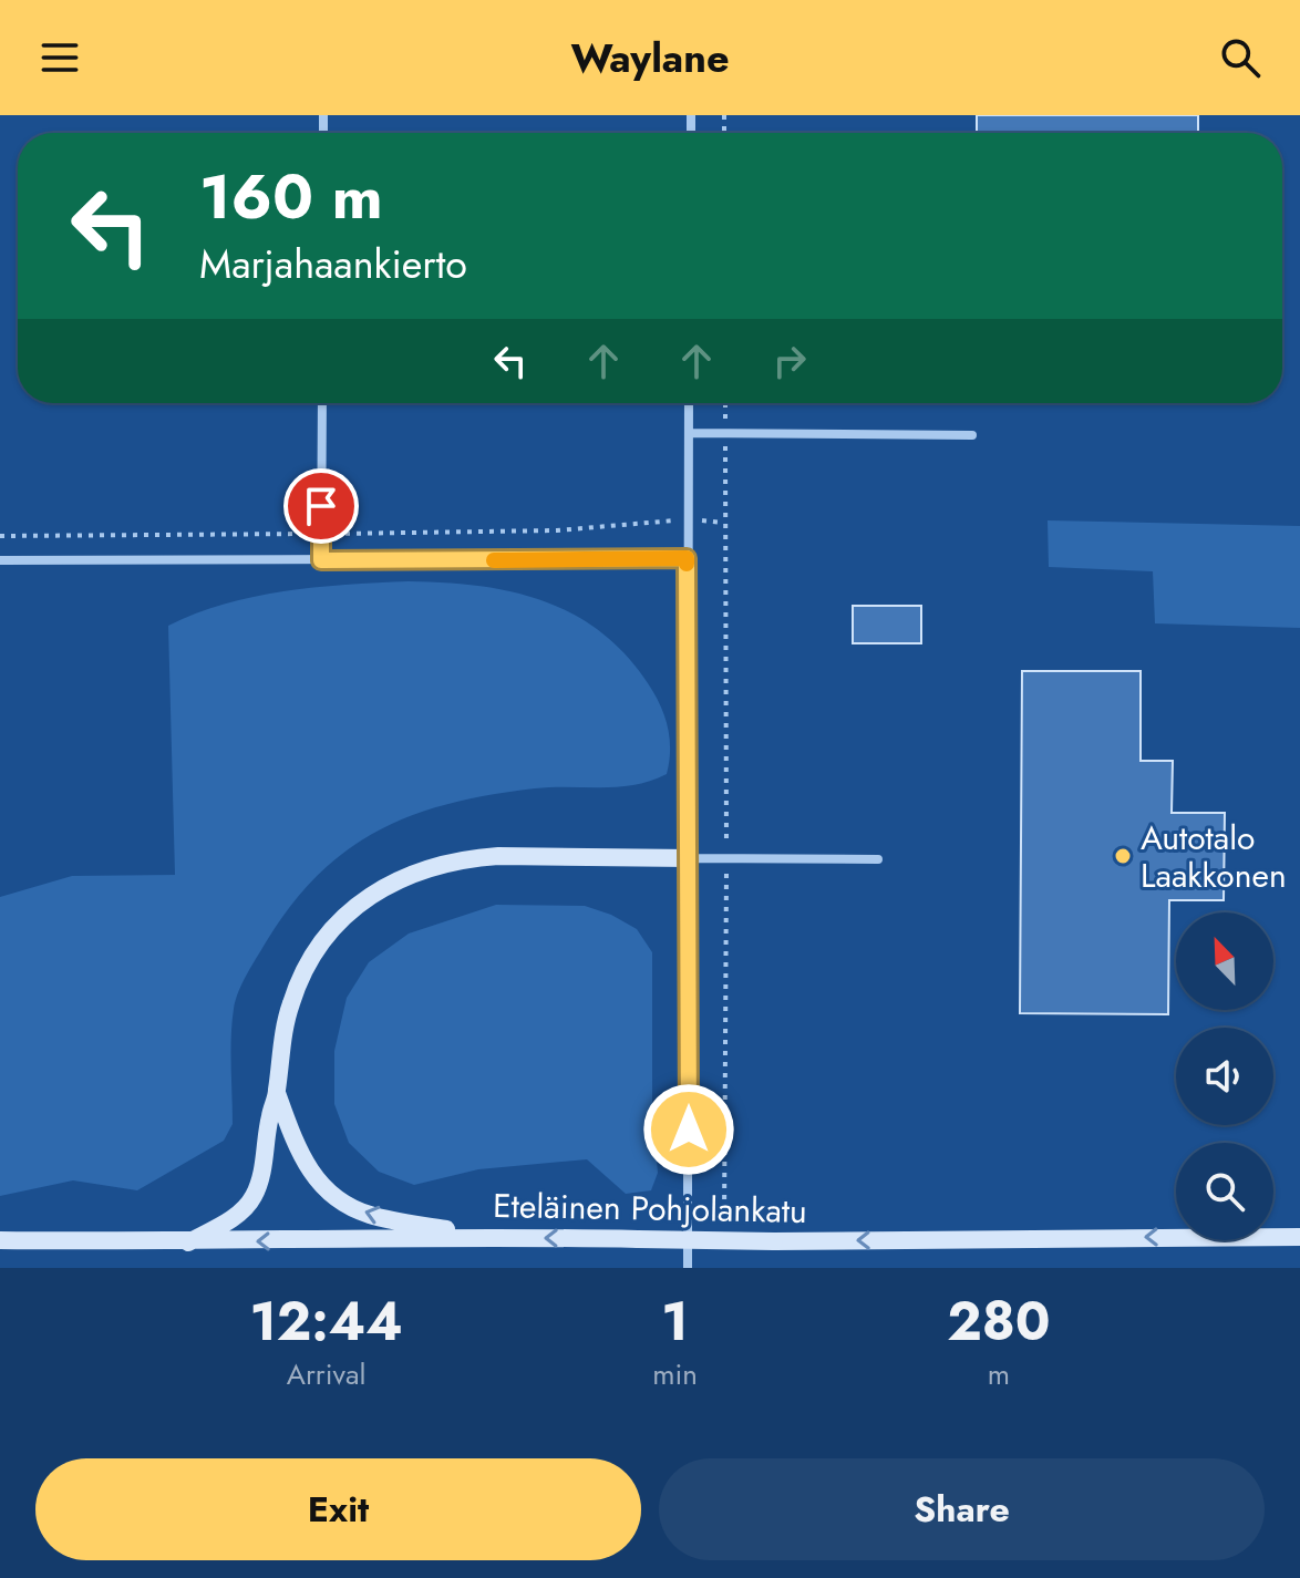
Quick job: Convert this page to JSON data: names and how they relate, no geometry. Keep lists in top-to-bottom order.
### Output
{
  "streets": {
    "main road": ["Eteläinen Pohjolankatu"]
  },
  "one_way": ["Eteläinen Pohjolankatu"],
  "places": ["Autotalo Laakkonen"],
  "north": "top left",
  "page": {
    "header": "Waylane",
    "turn": ["160 m", "Marjahaankierto"],
    "eta": [
      "12:44",
      "Arrival",
      "1",
      "min",
      "280",
      "m"
    ],
    "buttons": ["Exit", "Share"]
  }
}
